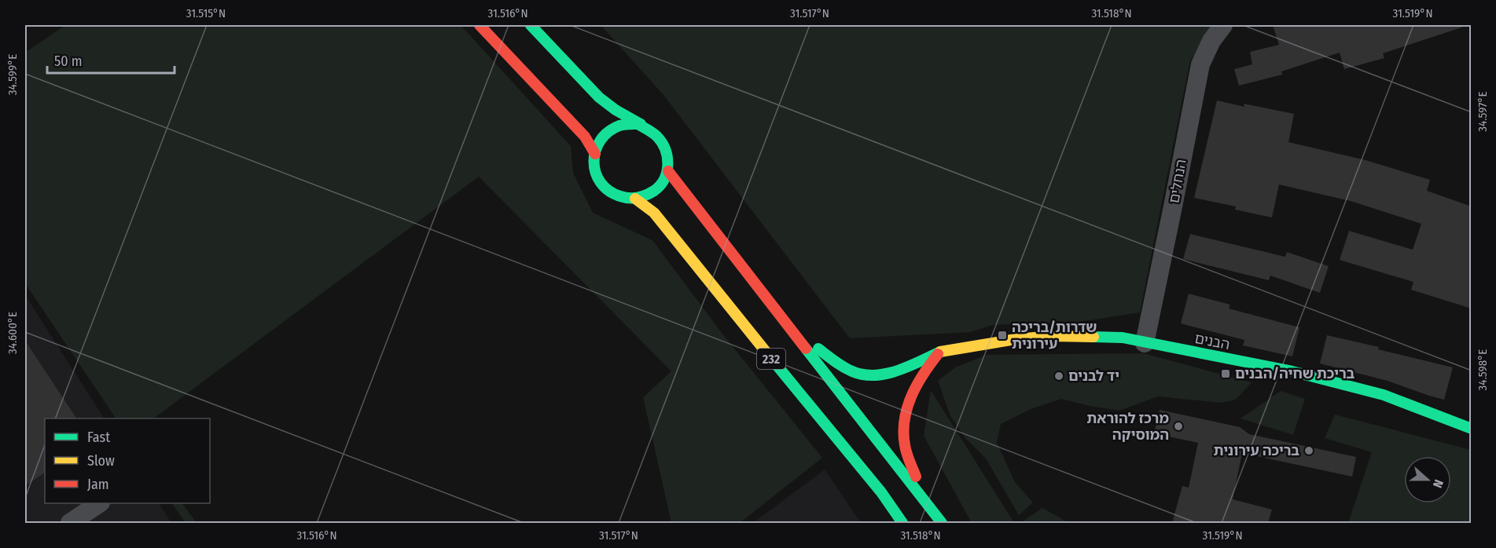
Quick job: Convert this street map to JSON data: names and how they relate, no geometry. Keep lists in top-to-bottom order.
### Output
{
  "streets": {
    "main road": ["הבנים", "232"],
    "street": ["הנחלים"]
  },
  "crossings": [
    ["הנחלים", "הבנים"],
    ["הבנים", "232"]
  ],
  "places": {
    "transit": ["שדרות/בריכה עירונית", "בריכת שחיה/הבנים"],
    "other": ["יד לבנים", "מרכז להוראת המוסיקה", "בריכה עירונית"]
  },
  "legend": ["Fast", "Slow", "Jam"],
  "scale_bar": "50 m",
  "north": "right",
  "coordinates": [
    "31.515°N",
    "31.516°N",
    "31.517°N",
    "31.518°N",
    "31.519°N",
    "34.599°E",
    "34.597°E",
    "34.600°E",
    "34.598°E"
  ]
}
